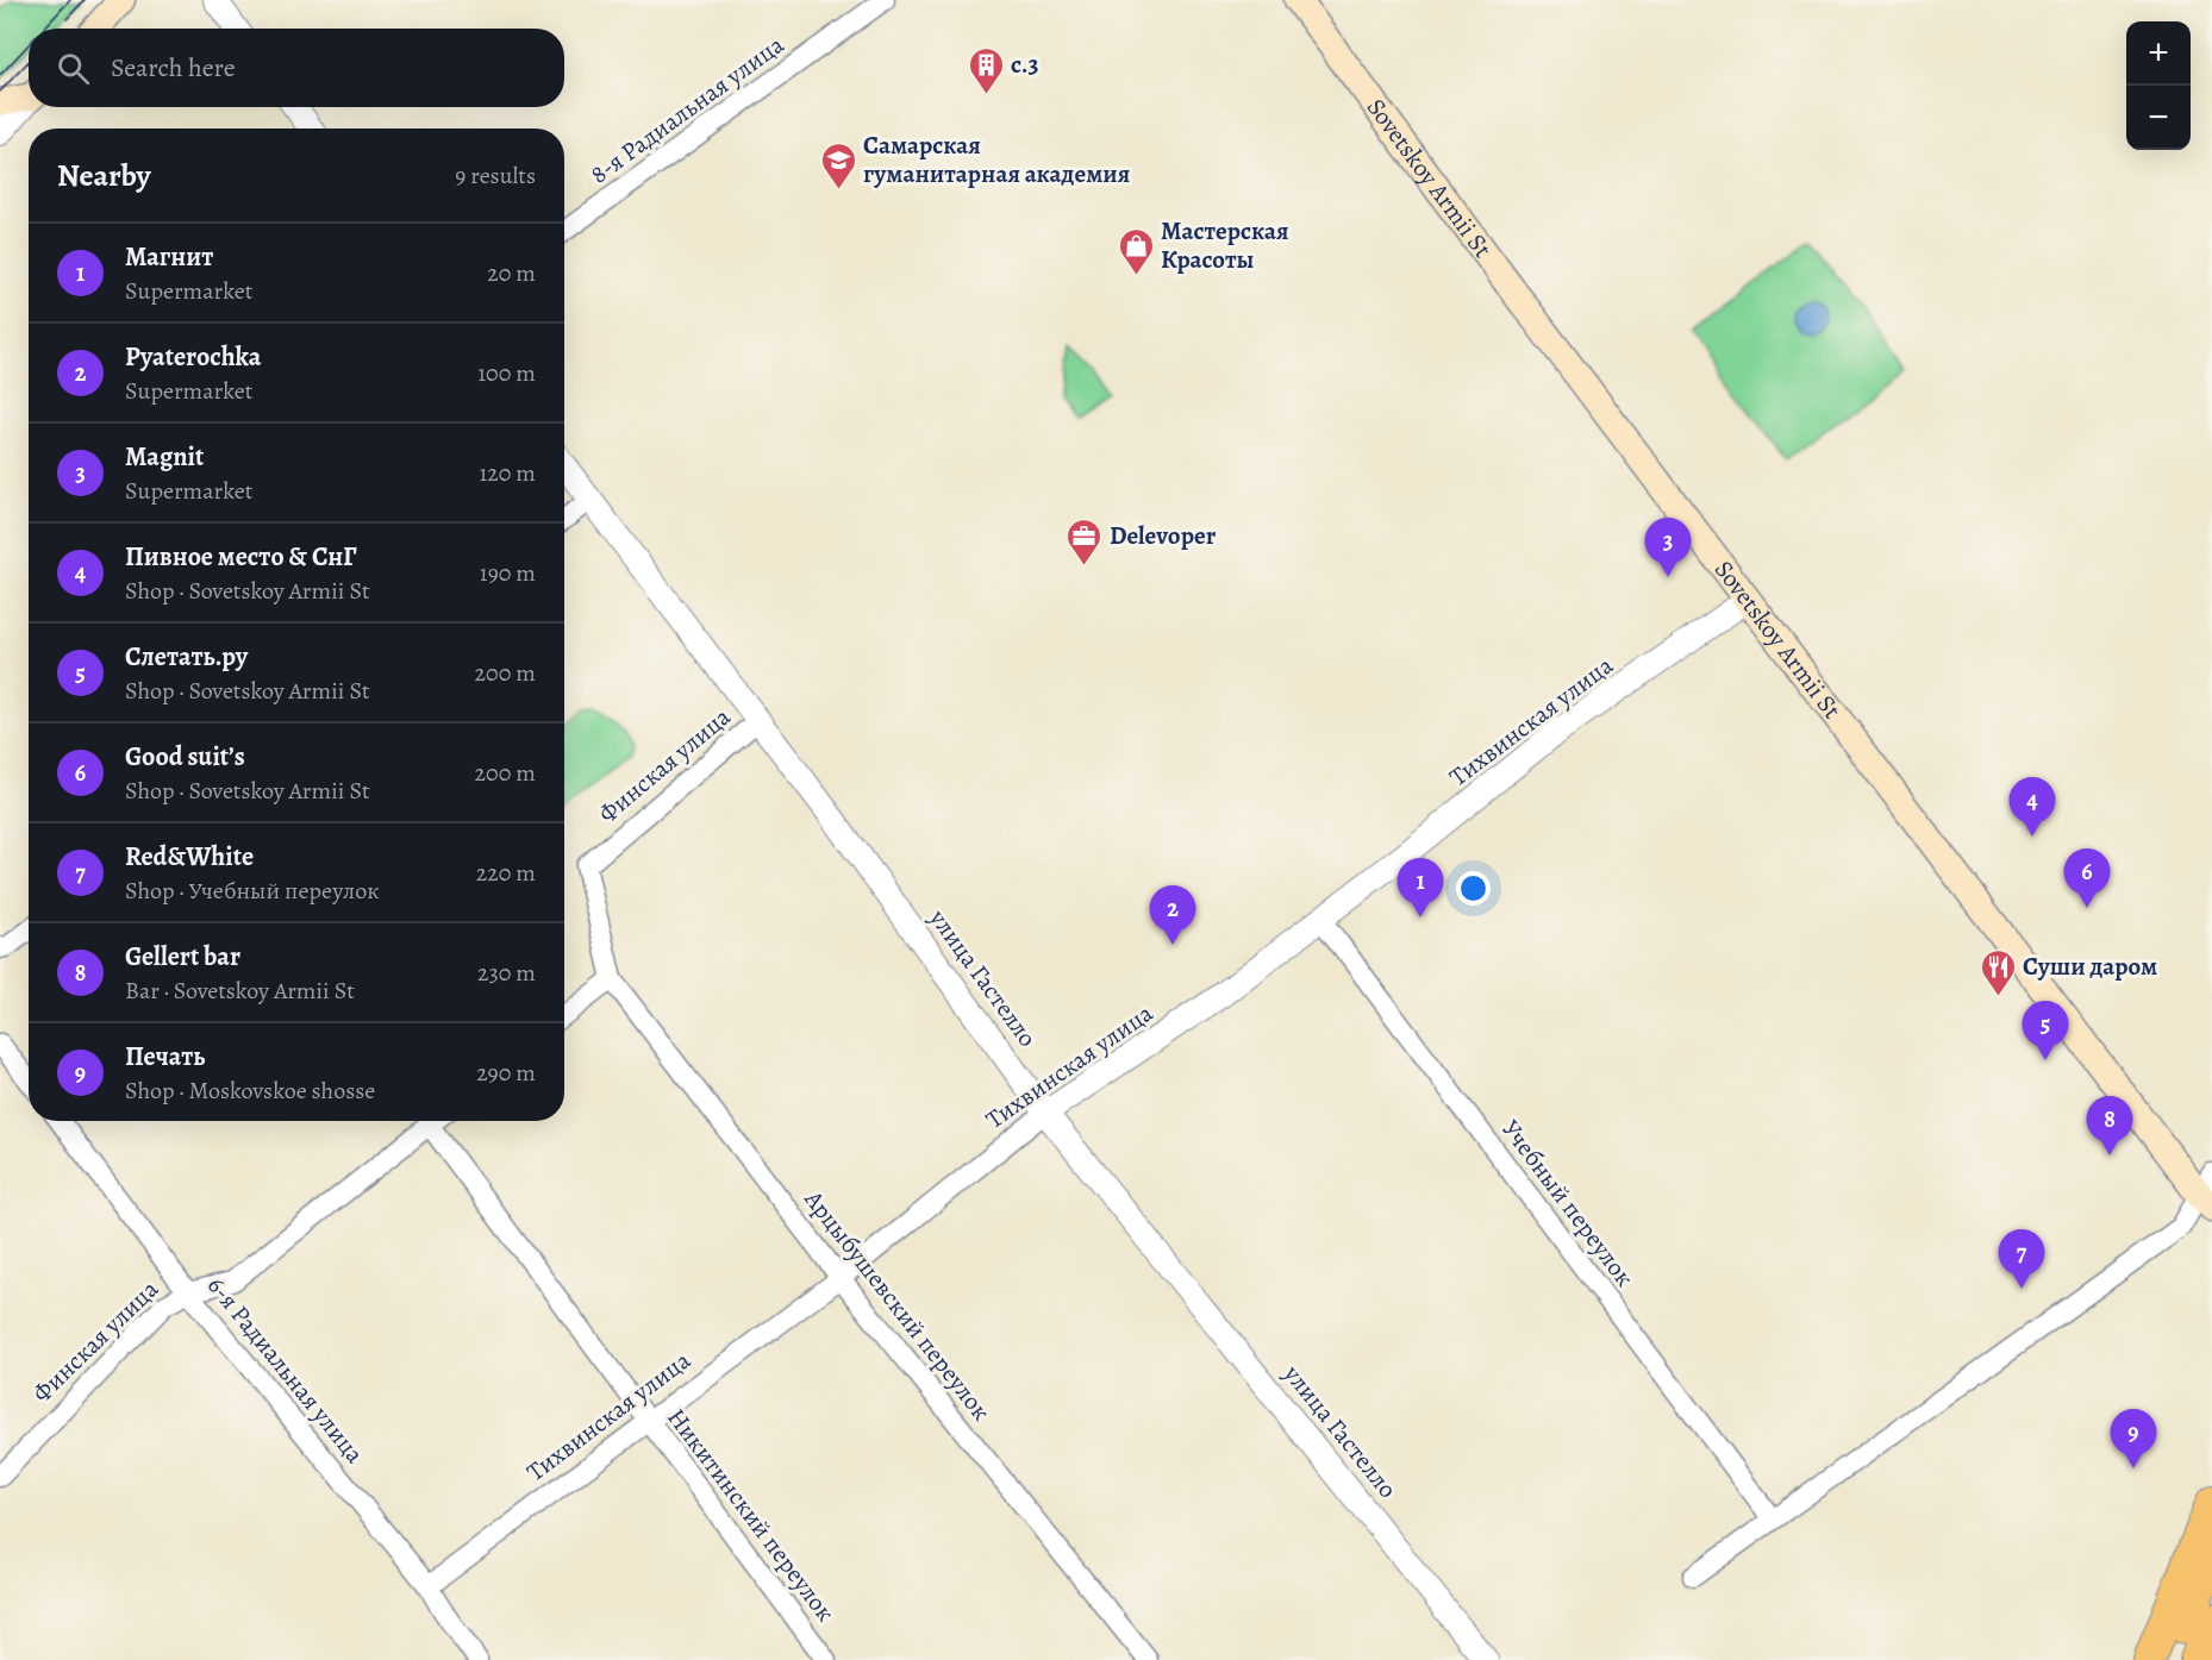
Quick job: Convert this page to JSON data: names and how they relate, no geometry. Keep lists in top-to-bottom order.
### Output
{
  "streets": {
    "main road": ["Sovetskoy Armii St"],
    "street": [
      "8-я Радиальная улица",
      "Тихвинская улица",
      "Финская улица",
      "улица Гастелло",
      "Учебный переулок",
      "Арцыбушевский переулок",
      "6-я Радиальная улица",
      "Никитинский переулок"
    ]
  },
  "crossings": [
    ["Sovetskoy Armii St", "Тихвинская улица"],
    ["Тихвинская улица", "улица Гастелло"],
    ["Тихвинская улица", "Учебный переулок"],
    ["Тихвинская улица", "Арцыбушевский переулок"],
    ["Тихвинская улица", "6-я Радиальная улица"],
    ["Тихвинская улица", "Никитинский переулок"],
    ["Финская улица", "улица Гастелло"],
    ["Финская улица", "Арцыбушевский переулок"],
    ["Финская улица", "6-я Радиальная улица"],
    ["Финская улица", "Никитинский переулок"]
  ],
  "places": {
    "building": ["с.3"],
    "school or university": ["Самарская гуманитарная академия"],
    "shop": ["Мастерская Красоты"],
    "office": ["Delevoper"],
    "restaurant": ["Суши даром"]
  },
  "page": {
    "map_buttons": ["+", "−"],
    "search": "Search here",
    "heading": ["Nearby", "9 results"],
    "list": [
      {
        "mark": "1",
        "name": "Магнит",
        "note": "Supermarket",
        "value": "20 m"
      },
      {
        "mark": "2",
        "name": "Pyaterochka",
        "note": "Supermarket",
        "value": "100 m"
      },
      {
        "mark": "3",
        "name": "Magnit",
        "note": "Supermarket",
        "value": "120 m"
      },
      {
        "mark": "4",
        "name": "Пивное место & СнГ",
        "note": "Shop · Sovetskoy Armii St",
        "value": "190 m"
      },
      {
        "mark": "5",
        "name": "Слетать.ру",
        "note": "Shop · Sovetskoy Armii St",
        "value": "200 m"
      },
      {
        "mark": "6",
        "name": "Good suit’s",
        "note": "Shop · Sovetskoy Armii St",
        "value": "200 m"
      },
      {
        "mark": "7",
        "name": "Red&White",
        "note": "Shop · Учебный переулок",
        "value": "220 m"
      },
      {
        "mark": "8",
        "name": "Gellert bar",
        "note": "Bar · Sovetskoy Armii St",
        "value": "230 m"
      },
      {
        "mark": "9",
        "name": "Печать",
        "note": "Shop · Moskovskoe shosse",
        "value": "290 m"
      }
    ],
    "pins": [
      "3",
      "4",
      "6",
      "1",
      "2",
      "5",
      "8",
      "7",
      "9"
    ]
  }
}
